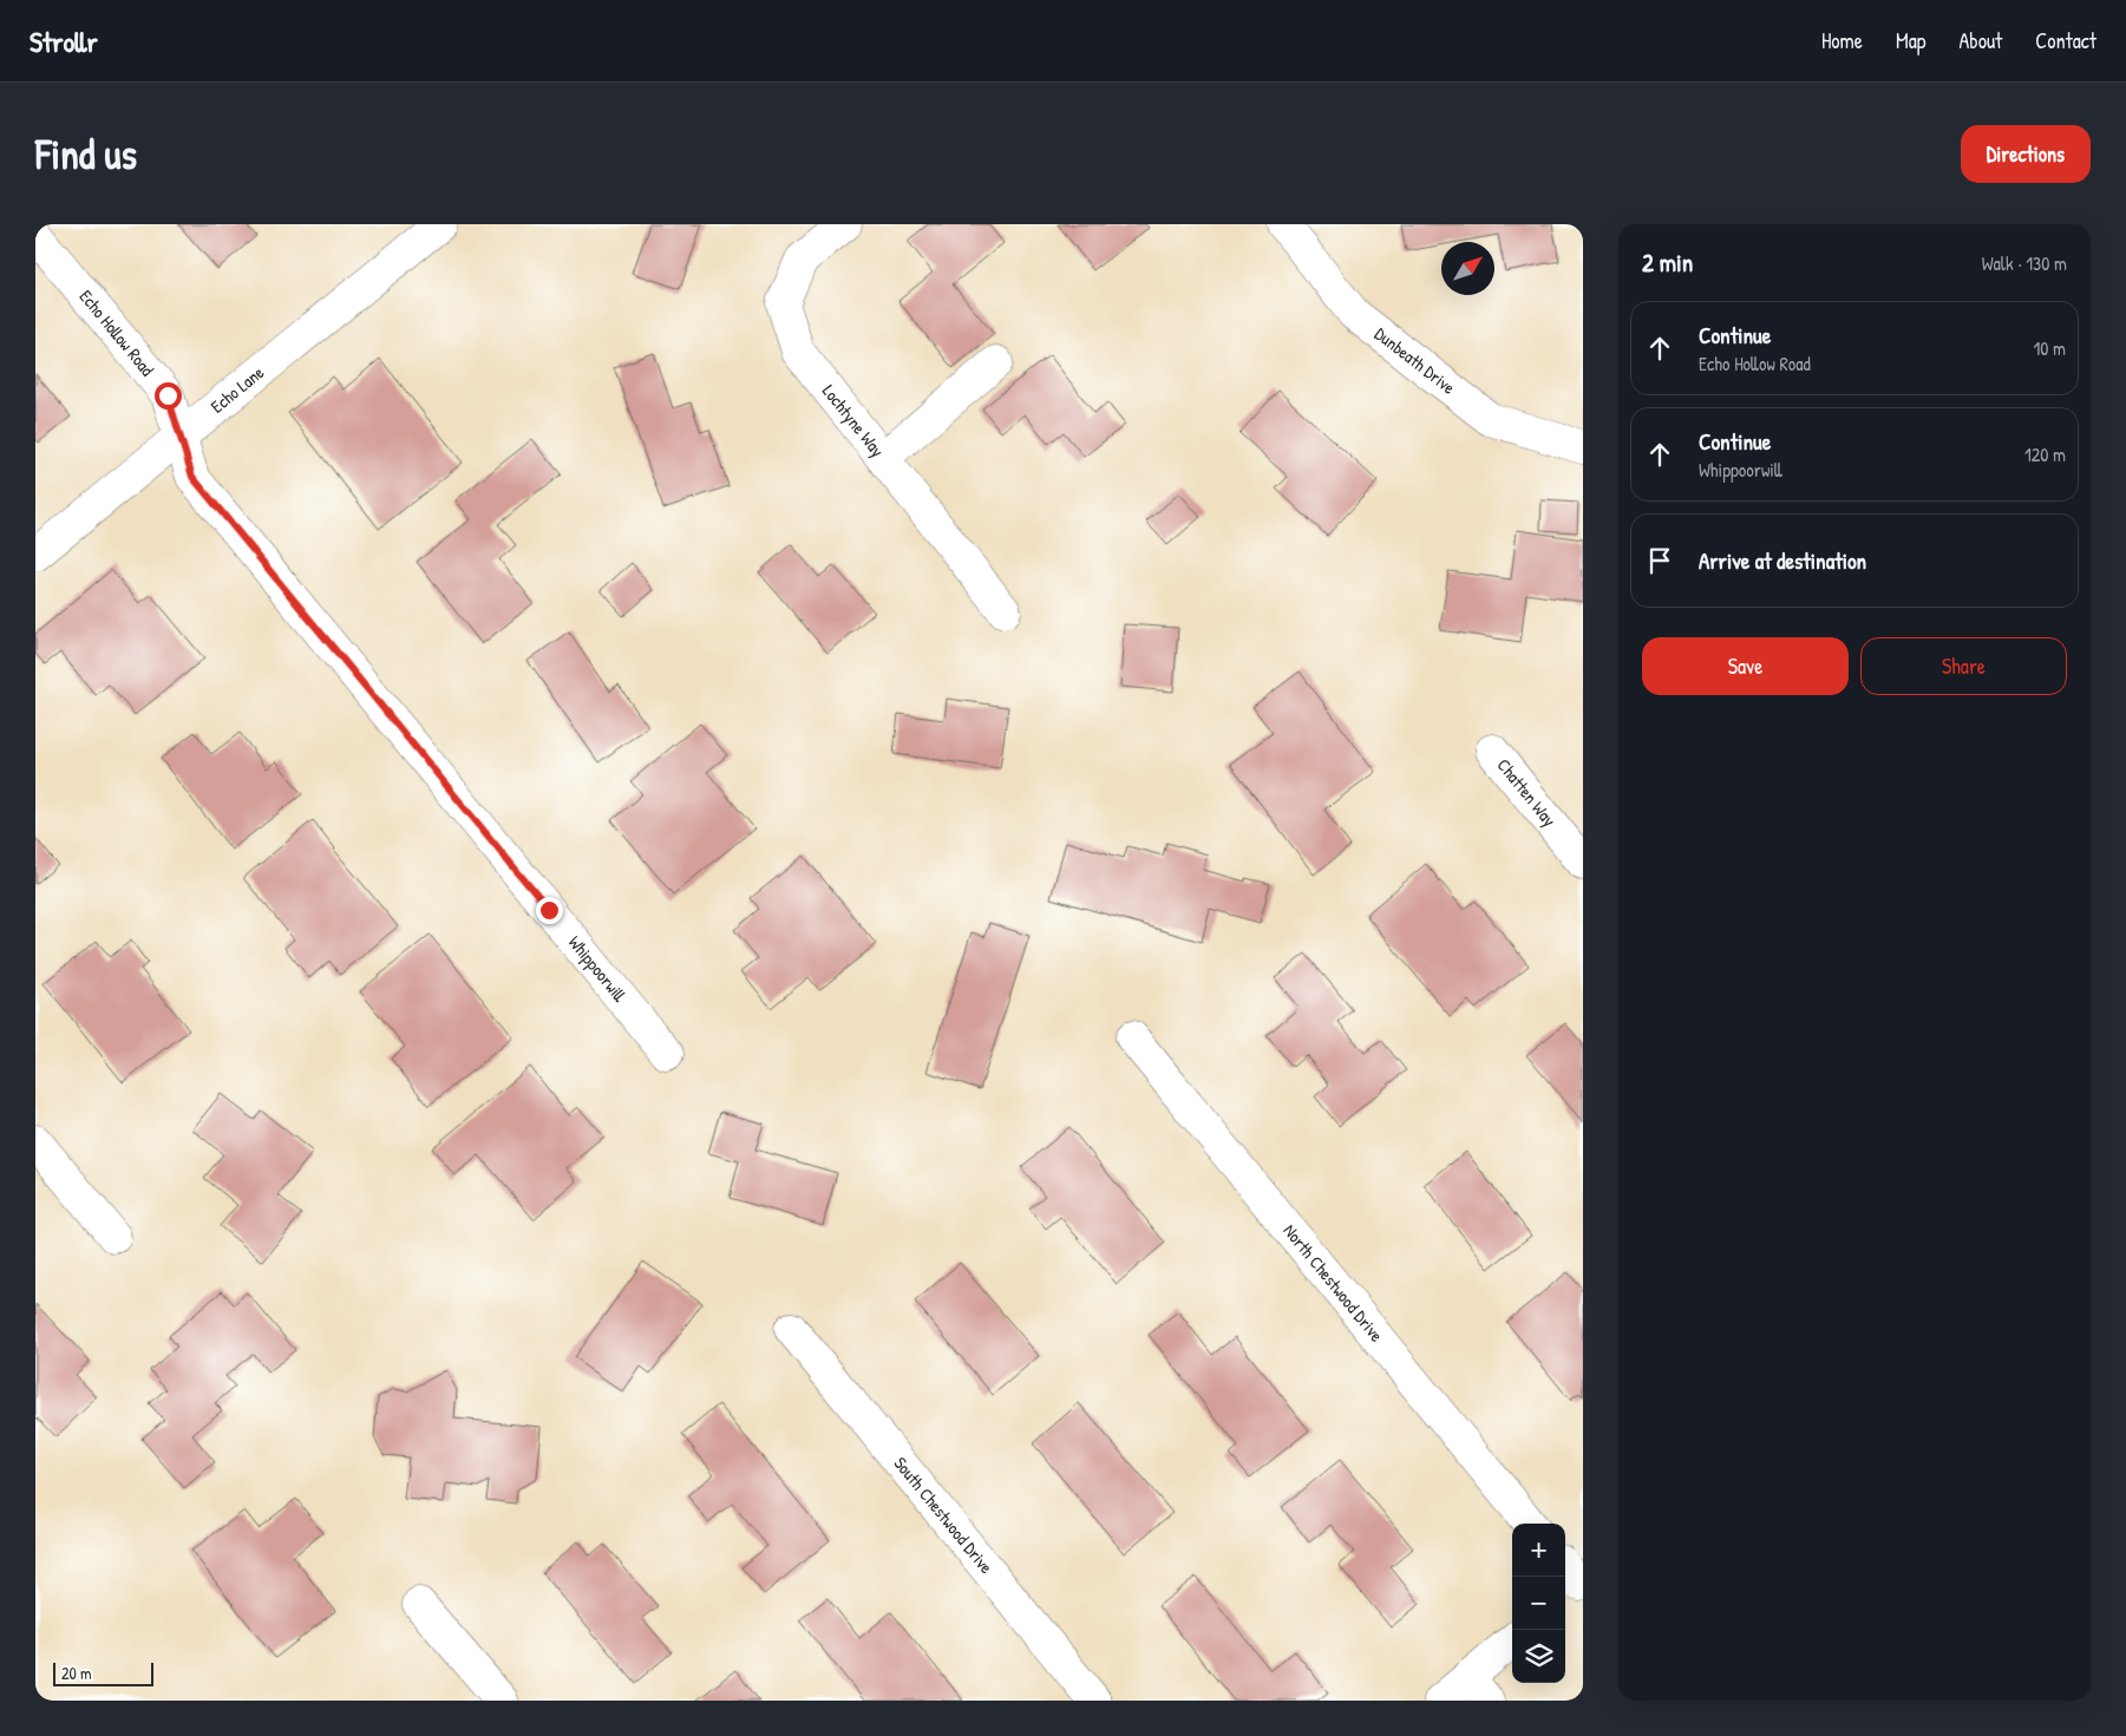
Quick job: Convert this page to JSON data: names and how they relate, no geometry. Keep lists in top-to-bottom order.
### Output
{
  "streets": {
    "street": [
      "Echo Hollow Road",
      "Dunbeath Drive",
      "Echo Lane",
      "Lochtyne Way",
      "Chatten Way",
      "Whippoorwill",
      "North Chestwood Drive",
      "South Chestwood Drive"
    ]
  },
  "crossings": [
    ["Echo Hollow Road", "Echo Lane"],
    ["Echo Hollow Road", "Whippoorwill"],
    ["Echo Lane", "Whippoorwill"]
  ],
  "scale_bar": "20 m",
  "north": "top right",
  "page": {
    "header": "Strollr",
    "nav": [
      "Home",
      "Map",
      "About",
      "Contact"
    ],
    "buttons": [
      "Directions",
      ["Save", "Share"]
    ],
    "title": "Find us",
    "heading": ["2 min", "Walk · 130 m"],
    "list": [
      ["Continue", "Echo Hollow Road", "10 m"],
      ["Continue", "Whippoorwill", "120 m"],
      "Arrive at destination"
    ],
    "map_buttons": ["+", "−"],
    "scale": "20 m"
  }
}
